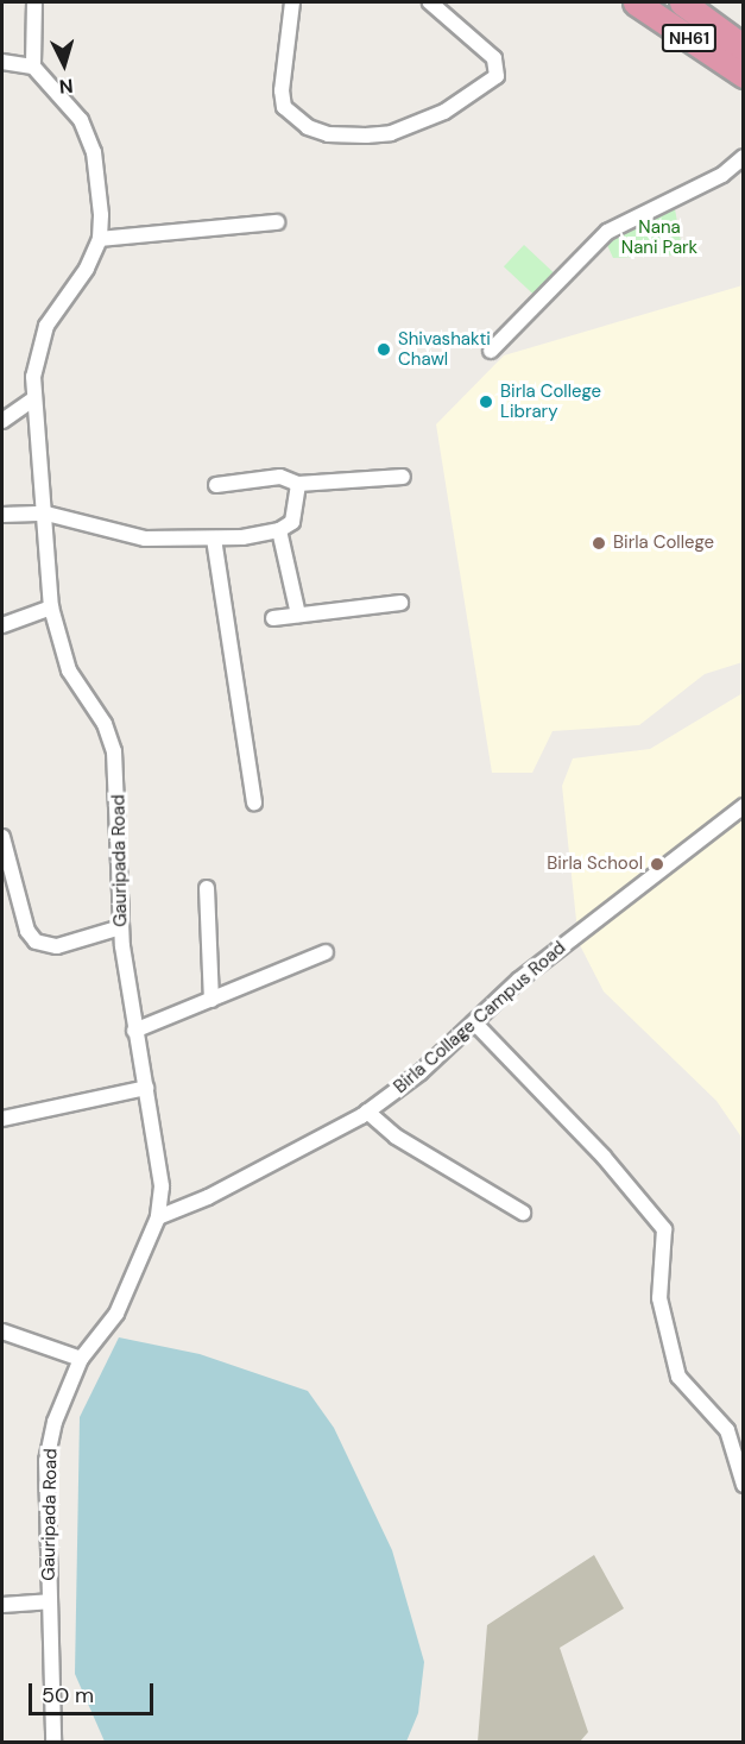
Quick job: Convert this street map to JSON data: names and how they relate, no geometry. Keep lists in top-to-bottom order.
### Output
{
  "streets": {
    "highway": ["NH61"],
    "street": ["Gauripada Road", "Birla Collage Campus Road"]
  },
  "crossings": [
    ["Gauripada Road", "Birla Collage Campus Road"]
  ],
  "parks": ["Nana Nani Park"],
  "places": [
    "Shivashakti Chawl",
    "Birla College Library",
    "Birla College",
    "Birla School"
  ],
  "scale_bar": "50 m",
  "north": "bottom"
}
